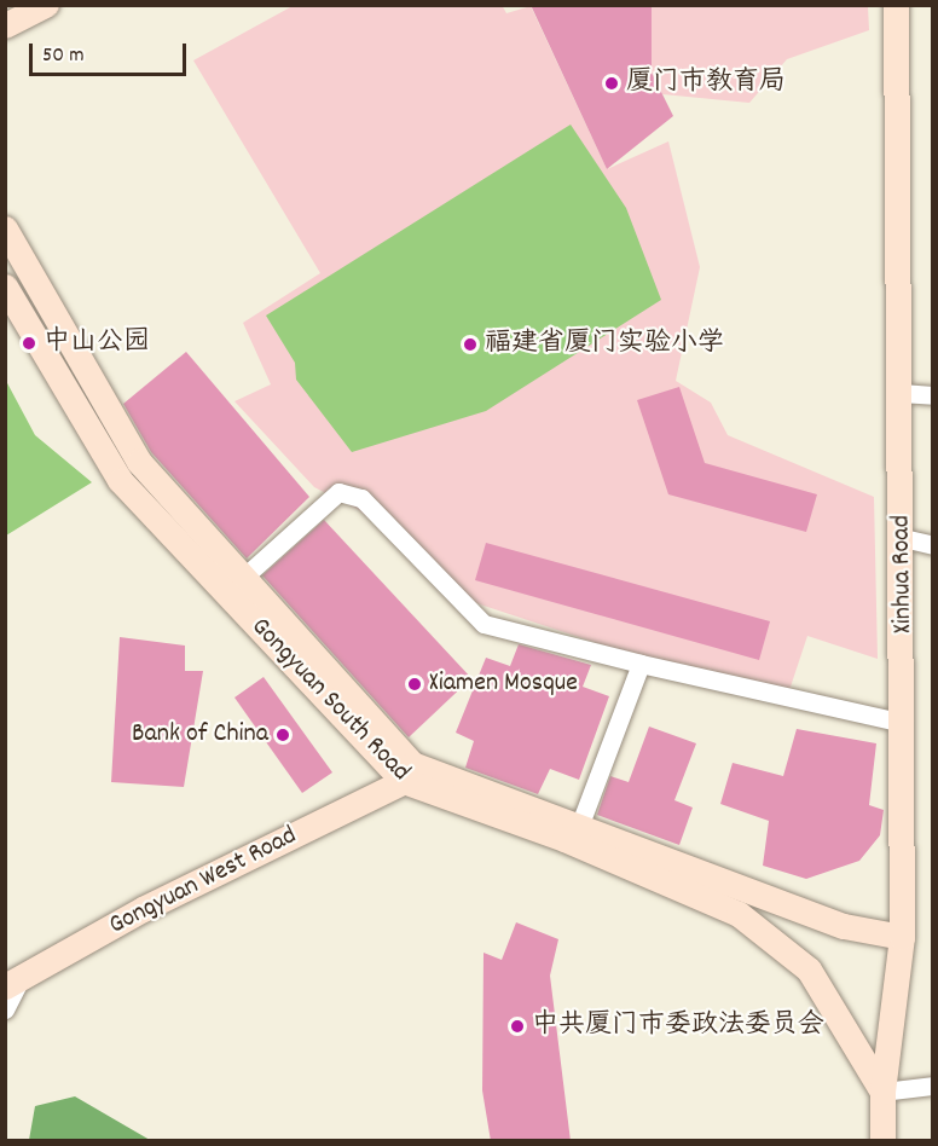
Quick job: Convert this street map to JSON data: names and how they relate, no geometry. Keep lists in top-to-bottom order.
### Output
{
  "streets": {
    "street": ["Xinhua Road", "Gongyuan South Road", "Gongyuan West Road"]
  },
  "crossings": [
    ["Xinhua Road", "Gongyuan South Road"],
    ["Gongyuan South Road", "Gongyuan West Road"]
  ],
  "places": [
    "厦门市教育局",
    "中山公园",
    "福建省厦门实验小学",
    "Xiamen Mosque",
    "Bank of China",
    "中共厦门市委政法委员会"
  ],
  "scale_bar": "50 m"
}
